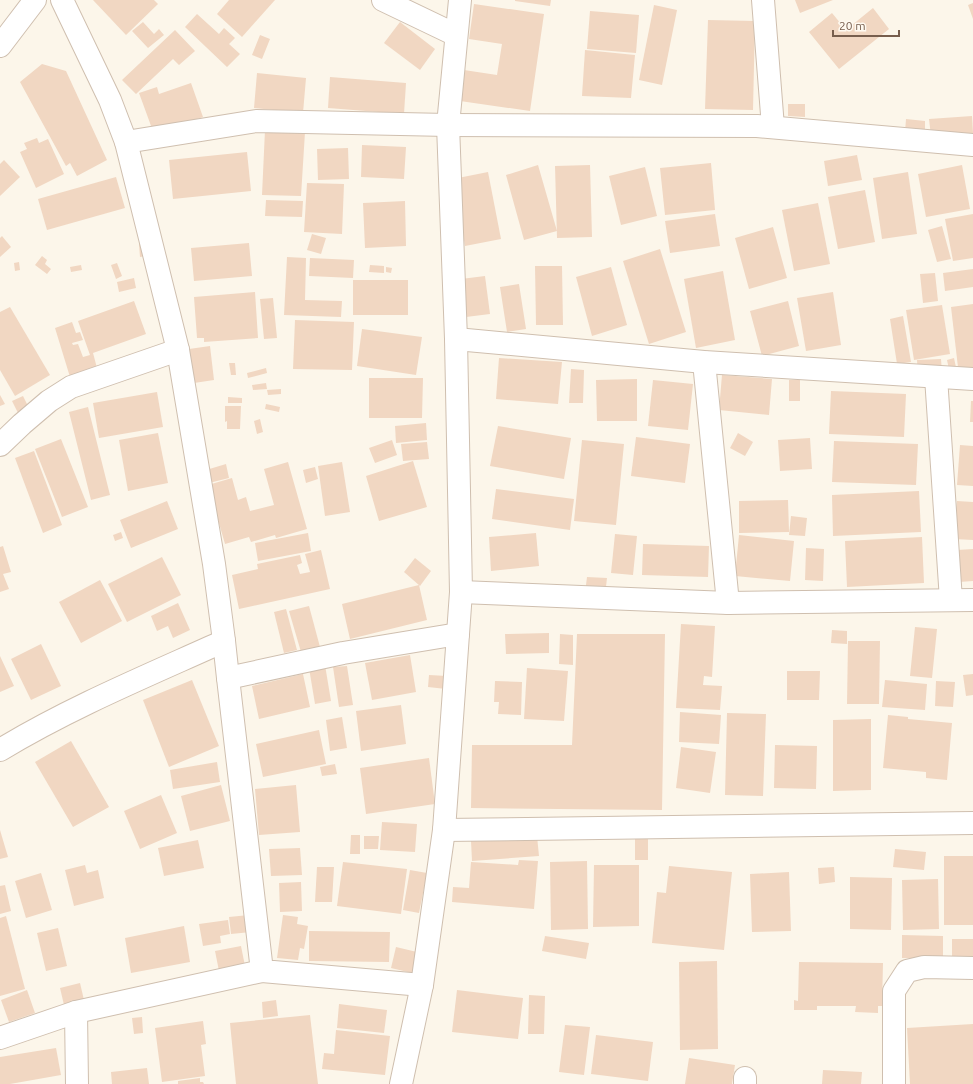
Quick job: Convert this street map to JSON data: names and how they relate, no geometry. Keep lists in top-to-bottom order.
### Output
{
  "scale_bar": "20 m"
}
